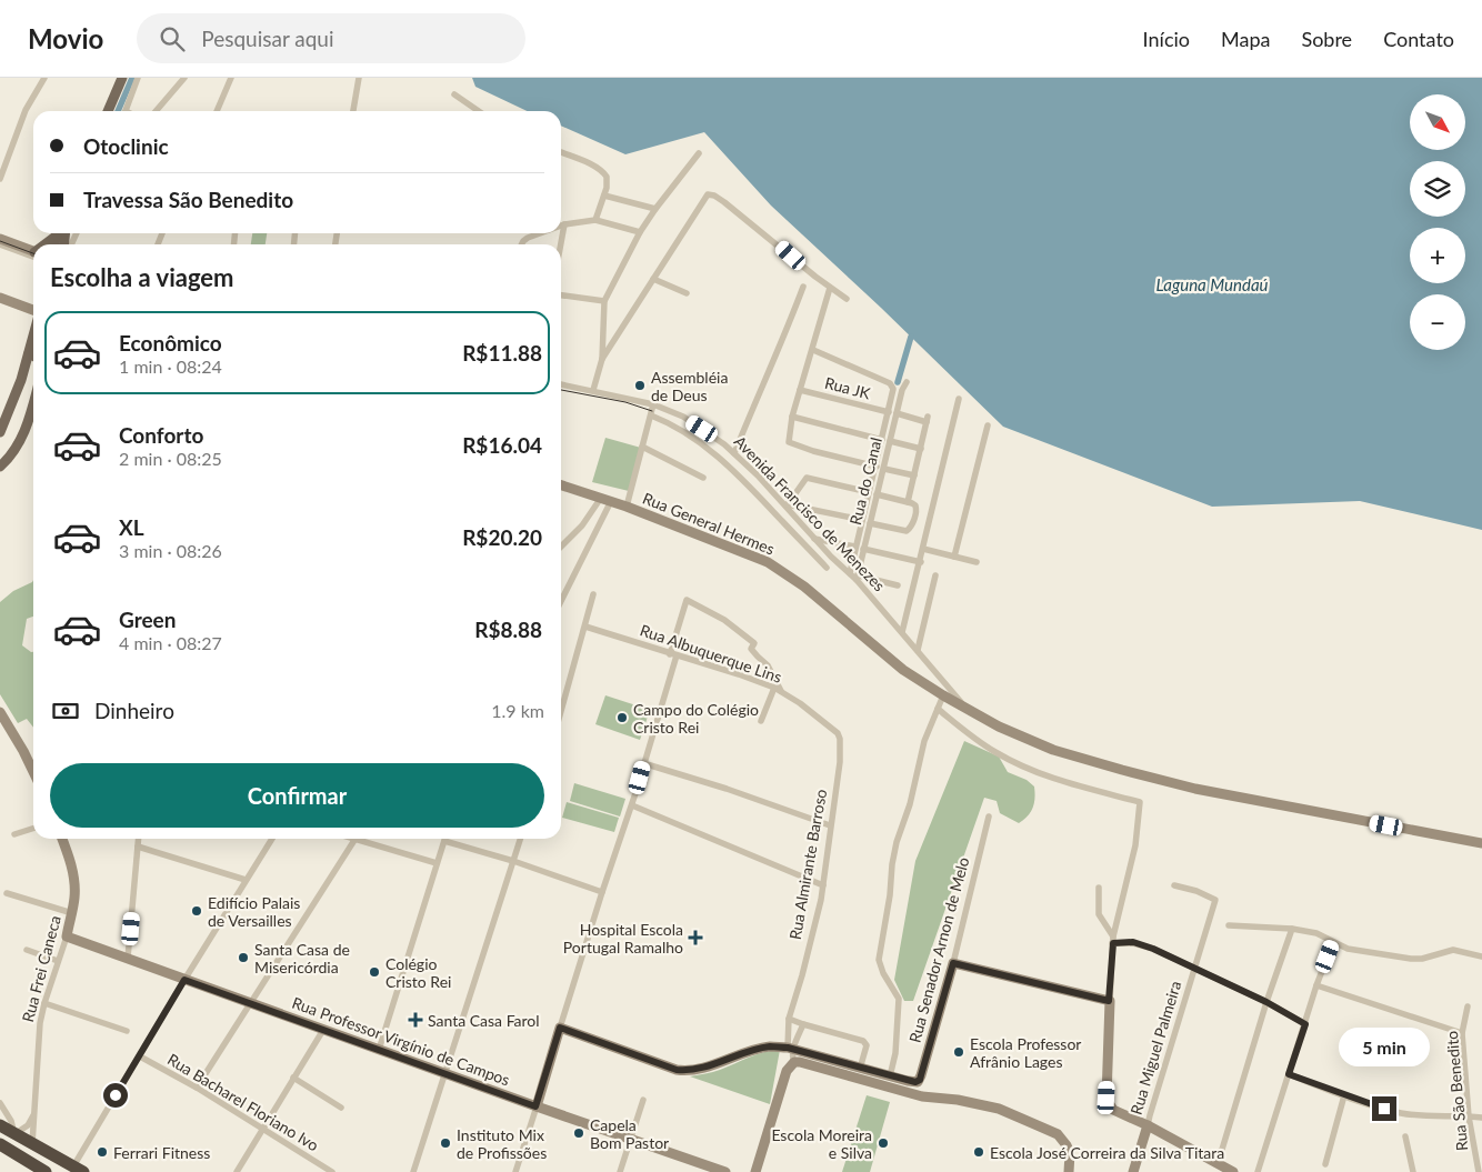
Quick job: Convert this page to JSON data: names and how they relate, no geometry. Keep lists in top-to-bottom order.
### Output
{
  "streets": {
    "street": [
      "Rua JK",
      "Rua do Canal",
      "Avenida Francisco de Menezes",
      "Rua General Hermes",
      "Rua Albuquerque Lins",
      "Rua Almirante Barroso",
      "Rua Senador Arnon de Melo",
      "Rua Frei Caneca",
      "Rua Professor Virgínio de Campos",
      "Rua Miguel Palmeira",
      "Rua São Benedito",
      "Rua Bacharel Floriano Ivo"
    ]
  },
  "crossings": [
    ["Rua JK", "Rua do Canal"],
    ["Rua do Canal", "Avenida Francisco de Menezes"],
    ["Avenida Francisco de Menezes", "Rua General Hermes"],
    ["Rua Albuquerque Lins", "Rua Almirante Barroso"],
    ["Rua Frei Caneca", "Rua Professor Virgínio de Campos"]
  ],
  "water": ["Laguna Mundaú"],
  "places": {
    "other": [
      "Assembléia de Deus",
      "Campo do Colégio Cristo Rei",
      "Edifício Palais de Versailles",
      "Santa Casa de Misericórdia",
      "Colégio Cristo Rei",
      "Escola Professor Afrânio Lages",
      "Capela Bom Pastor",
      "Instituto Mix de Profissões",
      "Escola Moreira e Silva",
      "Ferrari Fitness",
      "Escola José Correira da Silva Titara"
    ],
    "health": ["Hospital Escola Portugal Ramalho", "Santa Casa Farol"]
  },
  "north": "bottom right",
  "page": {
    "header": "Movio",
    "search": "Pesquisar aqui",
    "nav": [
      "Início",
      "Mapa",
      "Sobre",
      "Contato"
    ],
    "map_buttons": ["+", "−"],
    "banner": ["Otoclinic", "Travessa São Benedito"],
    "heading": "Escolha a viagem",
    "list": [
      {
        "name": "Econômico",
        "note": "1 min · 08:24",
        "value": "R$11.88"
      },
      {
        "name": "Conforto",
        "note": "2 min · 08:25",
        "value": "R$16.04"
      },
      {
        "name": "XL",
        "note": "3 min · 08:26",
        "value": "R$20.20"
      },
      {
        "name": "Green",
        "note": "4 min · 08:27",
        "value": "R$8.88"
      }
    ],
    "pay": ["Dinheiro", "1.9 km"],
    "buttons": "Confirmar",
    "bubble": "5 min"
  }
}
